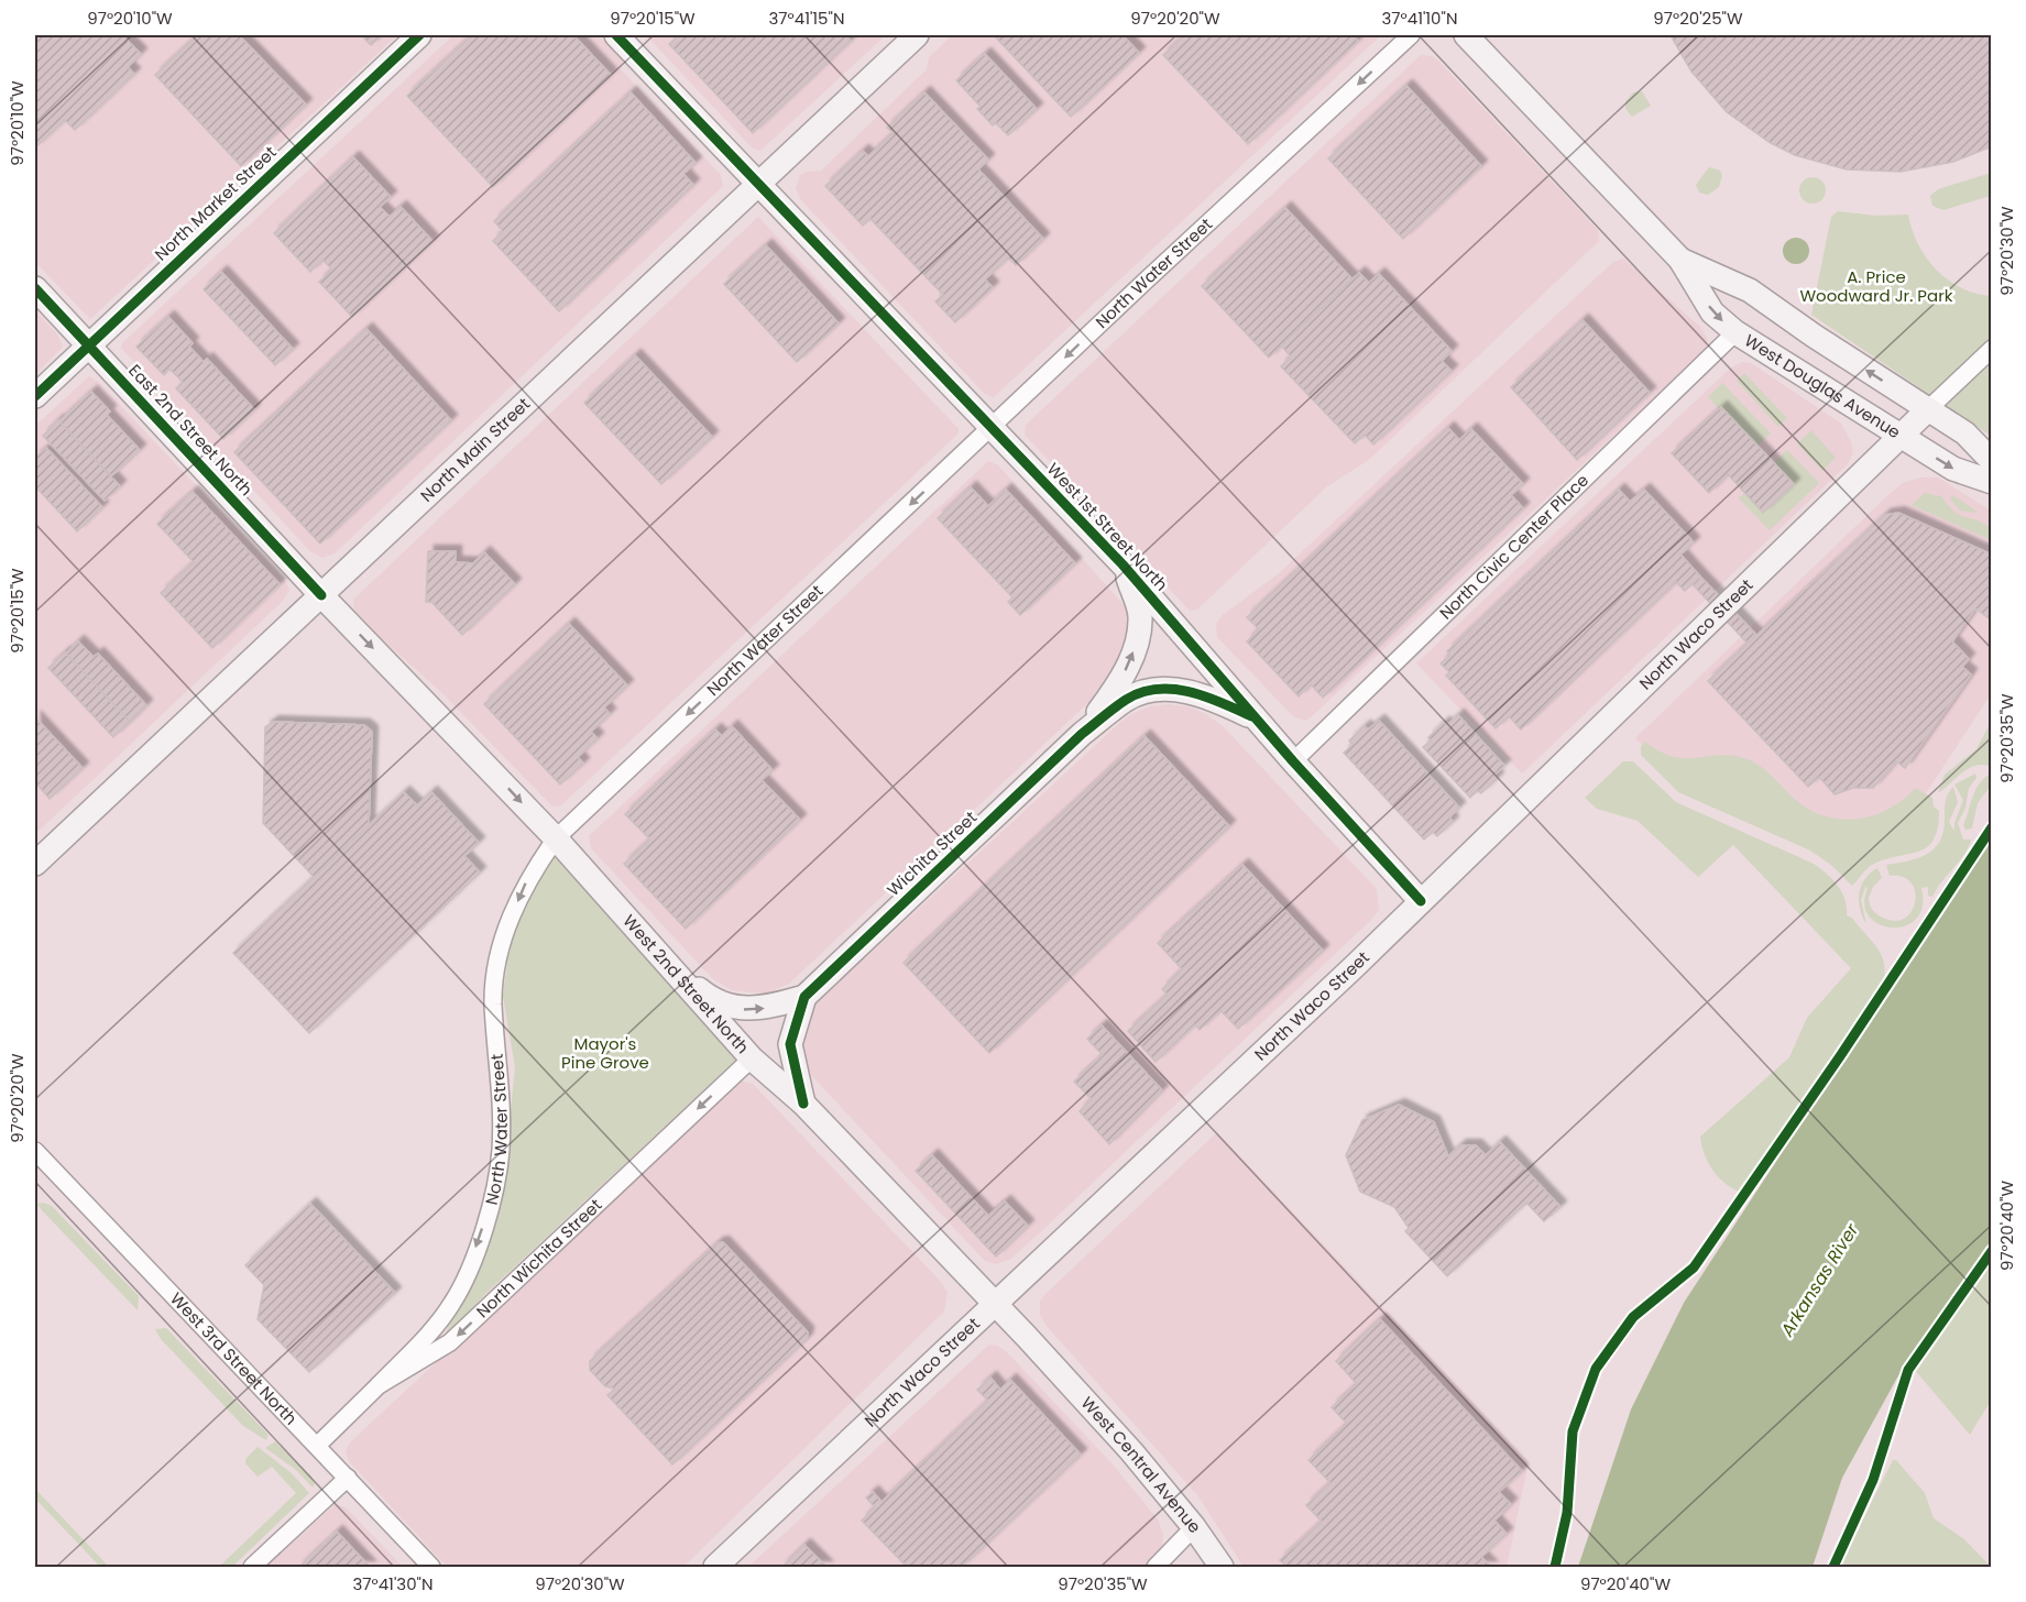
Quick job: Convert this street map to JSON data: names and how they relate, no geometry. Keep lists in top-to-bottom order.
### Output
{
  "streets": {
    "street": [
      "North Market Street",
      "North Water Street",
      "West Douglas Avenue",
      "East 2nd Street North",
      "North Main Street",
      "West 1st Street North",
      "North Civic Center Place",
      "North Waco Street",
      "Wichita Street",
      "West 2nd Street North",
      "North Wichita Street",
      "West 3rd Street North",
      "West Central Avenue"
    ]
  },
  "crossings": [
    ["North Market Street", "East 2nd Street North"],
    ["North Water Street", "West 1st Street North"],
    ["North Water Street", "West 2nd Street North"],
    ["North Water Street", "North Wichita Street"],
    ["West Douglas Avenue", "North Civic Center Place"],
    ["West Douglas Avenue", "North Waco Street"],
    ["East 2nd Street North", "North Main Street"],
    ["East 2nd Street North", "West 2nd Street North"],
    ["North Main Street", "West 1st Street North"],
    ["North Main Street", "West 2nd Street North"],
    ["West 1st Street North", "North Civic Center Place"],
    ["West 1st Street North", "North Waco Street"],
    ["North Waco Street", "West 2nd Street North"],
    ["West 2nd Street North", "North Wichita Street"],
    ["West 2nd Street North", "West Central Avenue"],
    ["North Wichita Street", "West 3rd Street North"]
  ],
  "one_way": ["North Water Street", "North Wichita Street"],
  "water": ["Arkansas River"],
  "parks": ["A. Price Woodward Jr. Park", "Mayor's Pine Grove"],
  "coordinates": [
    "97°20'10\"W",
    "97°20'15\"W",
    "37°41'15\"N",
    "97°20'20\"W",
    "37°41'10\"N",
    "97°20'25\"W",
    "97°20'30\"W",
    "97°20'35\"W",
    "97°20'40\"W",
    "37°41'30\"N"
  ]
}
